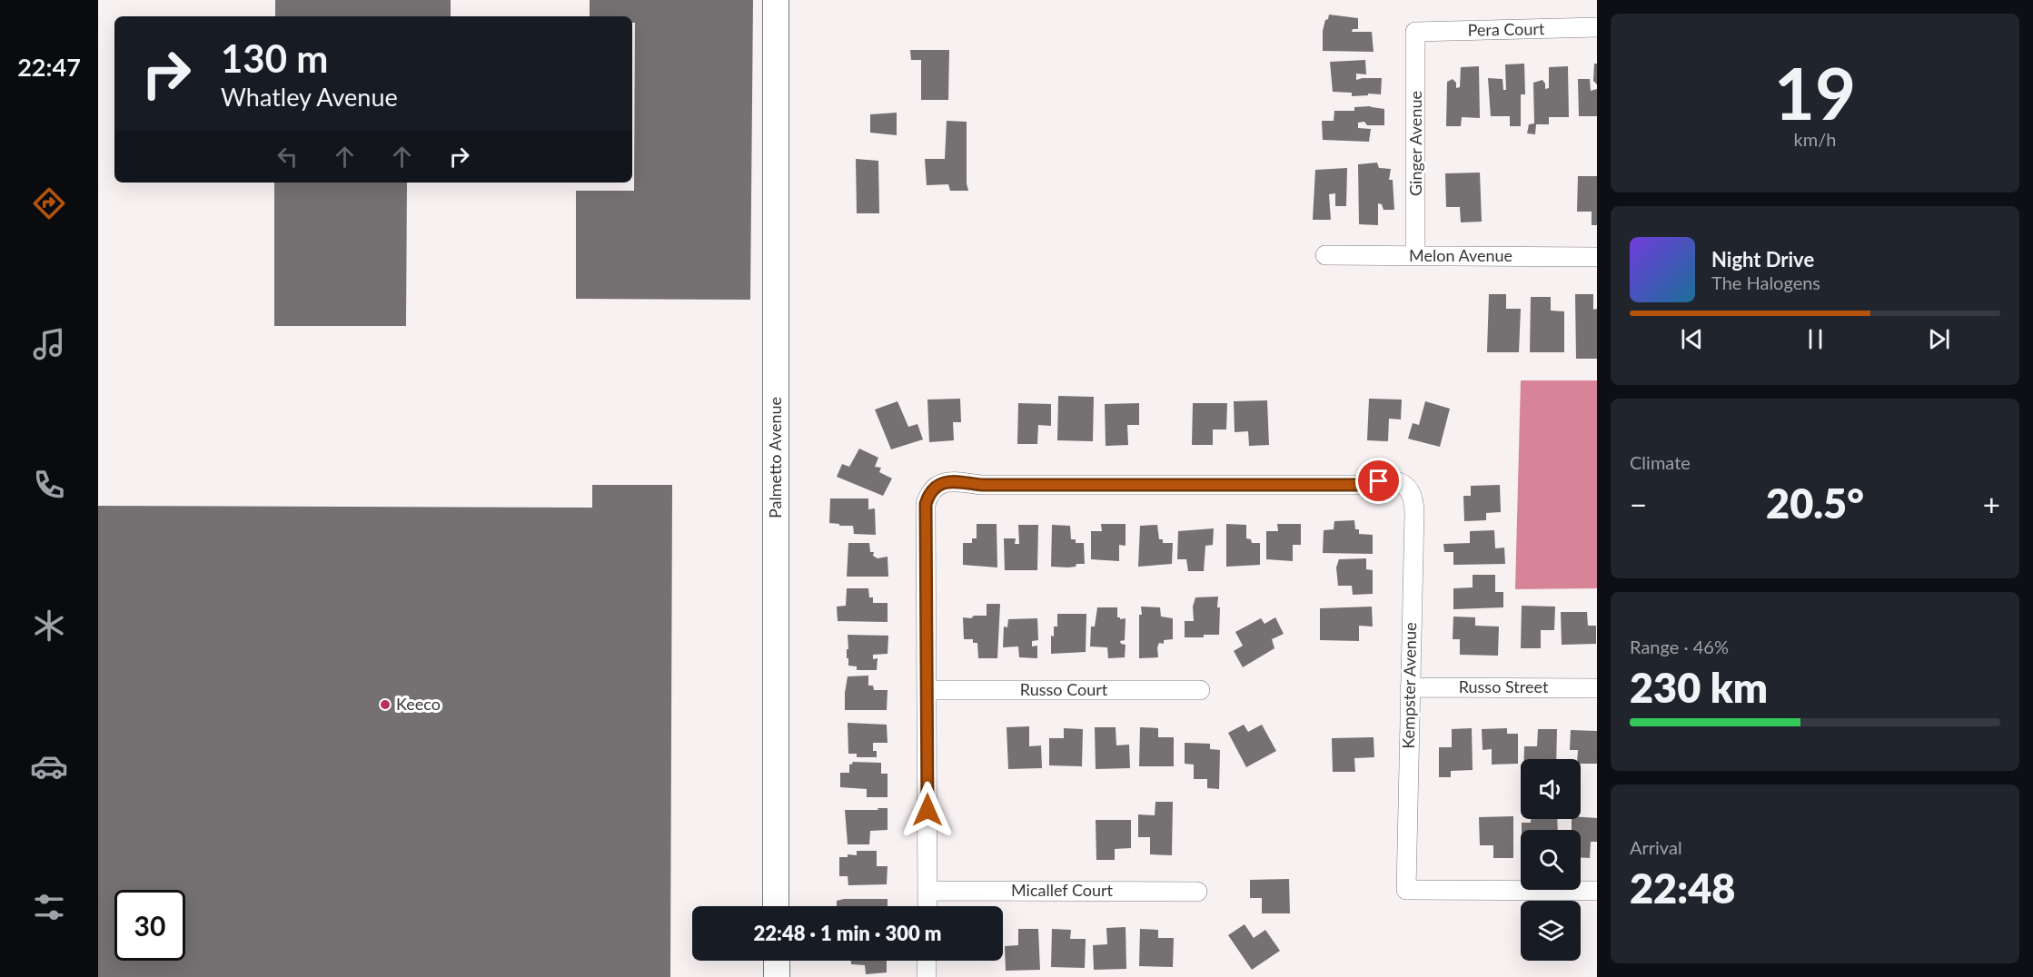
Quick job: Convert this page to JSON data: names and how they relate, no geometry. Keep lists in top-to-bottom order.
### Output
{
  "streets": {
    "street": [
      "Pera Court",
      "Ginger Avenue",
      "Melon Avenue",
      "Palmetto Avenue",
      "Kempster Avenue",
      "Russo Street",
      "Russo Court",
      "Micallef Court"
    ]
  },
  "crossings": [
    ["Pera Court", "Ginger Avenue"],
    ["Ginger Avenue", "Melon Avenue"],
    ["Kempster Avenue", "Russo Street"],
    ["Kempster Avenue", "Russo Court"]
  ],
  "places": ["Keeco"],
  "page": {
    "tabs": "22:47",
    "tile": [
      ["19", "km/h"],
      "Climate",
      ["Range · 46%", "230 km"],
      ["Arrival", "22:48"]
    ],
    "turn": ["130 m", "Whatley Avenue"],
    "song": ["Night Drive", "The Halogens"],
    "heat": ["−", "20.5°", "+"],
    "limit": "30",
    "trip": "22:48 · 1 min · 300 m"
  }
}
